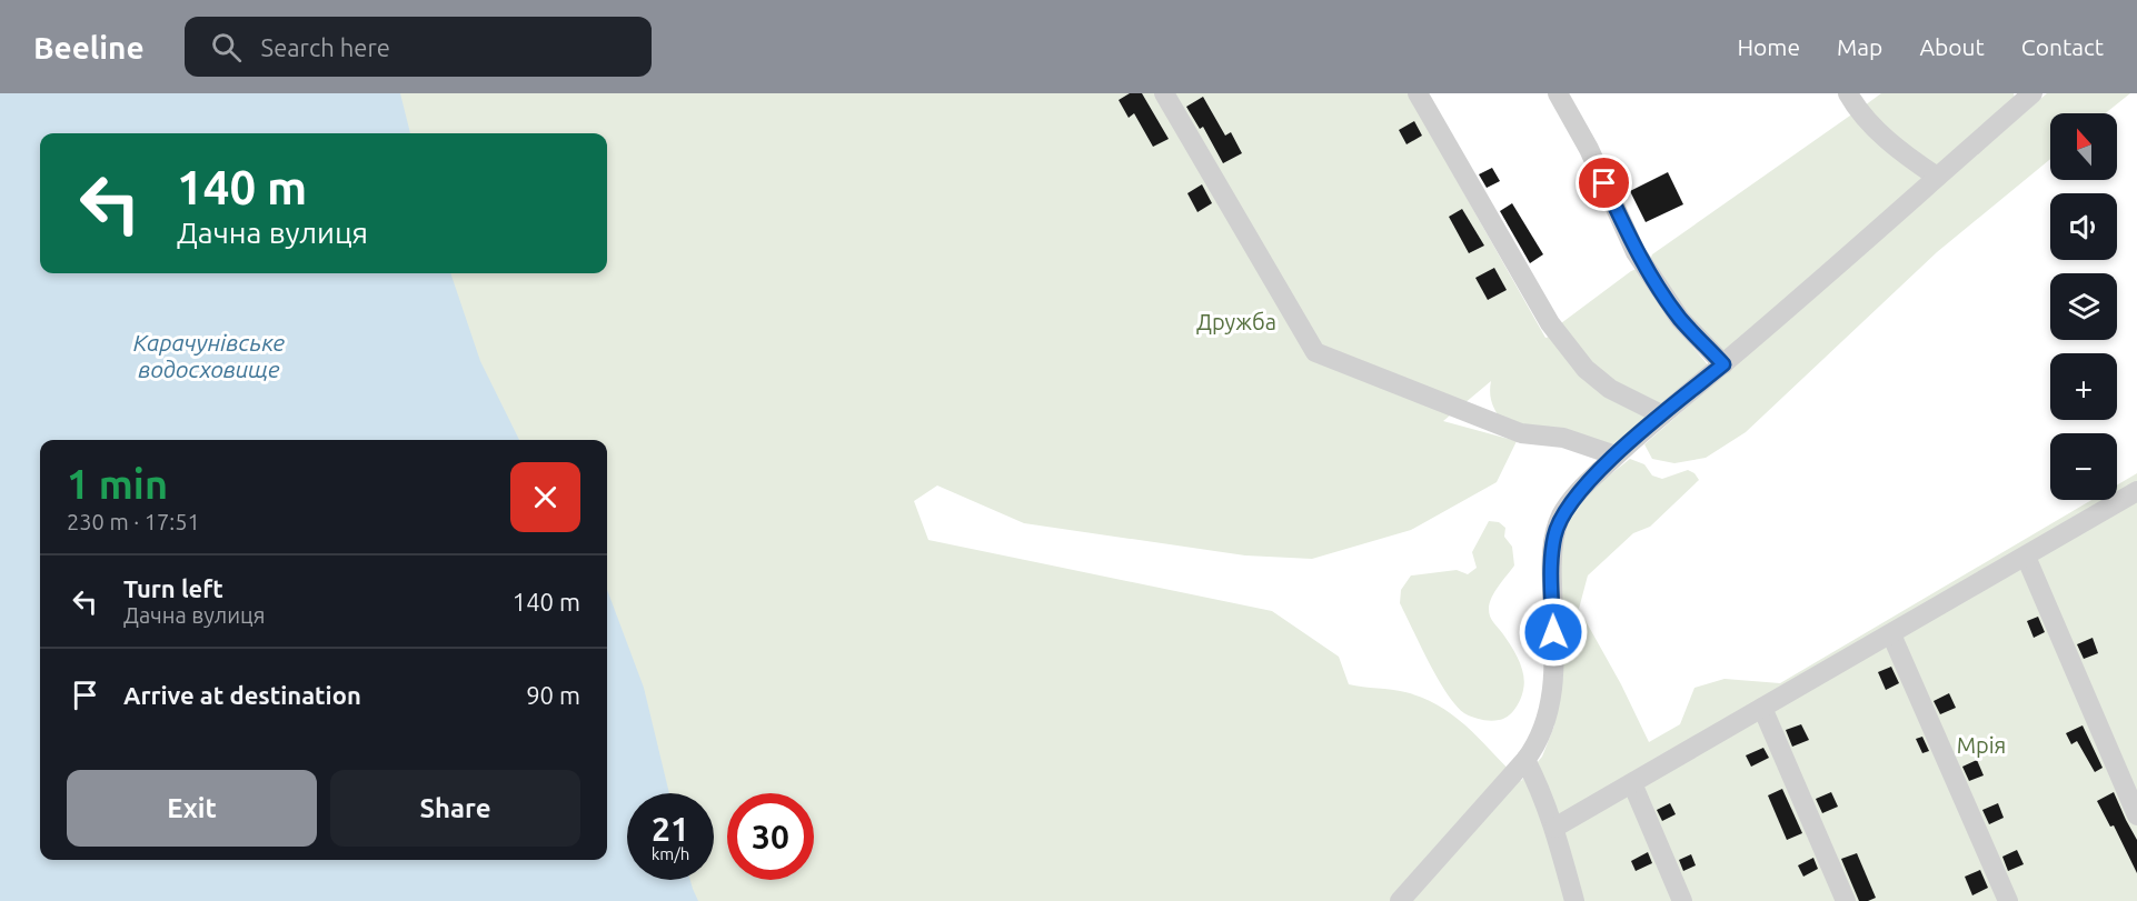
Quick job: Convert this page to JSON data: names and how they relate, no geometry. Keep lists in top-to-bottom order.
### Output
{
  "water": ["Карачунівське водосховище"],
  "parks": ["Дружба", "Мрія"],
  "north": "top",
  "page": {
    "header": "Beeline",
    "search": "Search here",
    "nav": [
      "Home",
      "Map",
      "About",
      "Contact"
    ],
    "map_buttons": ["+", "−"],
    "turn": ["140 m", "Дачна вулиця"],
    "heading": ["1 min", "230 m · 17:51"],
    "list": [
      {
        "name": "Turn left",
        "note": "Дачна вулиця",
        "value": "140 m"
      },
      {
        "name": "Arrive at destination",
        "value": "90 m"
      }
    ],
    "buttons": ["Exit", "Share"],
    "speed": "21 km/h",
    "limit": "30"
  }
}
